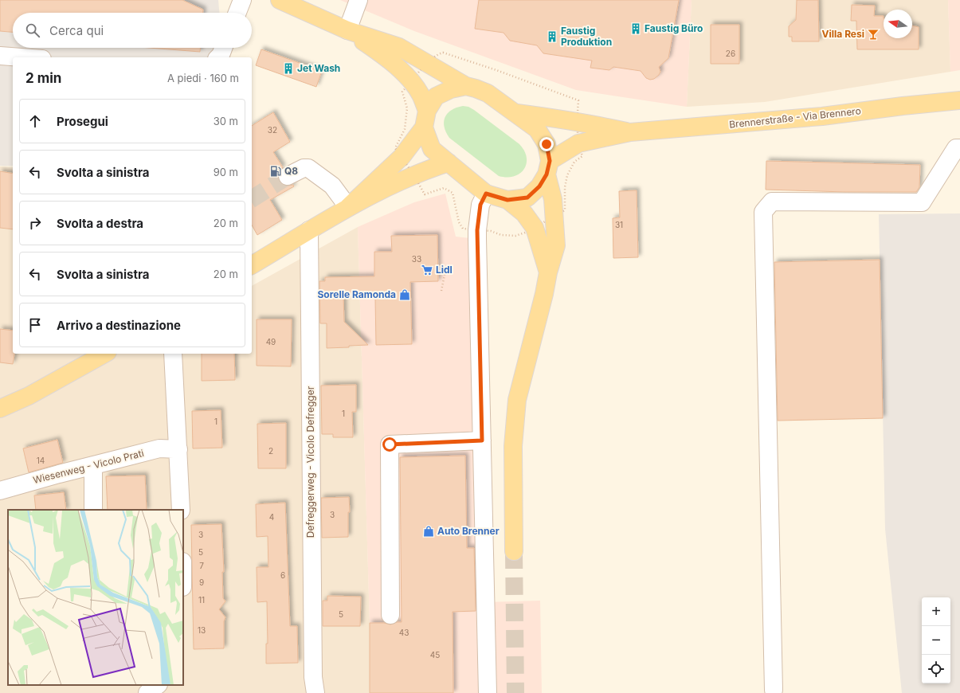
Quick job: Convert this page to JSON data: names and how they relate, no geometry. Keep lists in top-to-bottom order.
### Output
{
  "streets": {
    "main road": ["Brennerstraße - Via Brennero"],
    "street": ["Defreggerweg - Vicolo Defregger", "Wiesenweg - Vicolo Prati"]
  },
  "crossings": [
    ["Brennerstraße - Via Brennero", "Defreggerweg - Vicolo Defregger"]
  ],
  "places": {
    "building": ["Faustig Büro", "Faustig Produktion", "Jet Wash"],
    "bar": ["Villa Resi"],
    "fuel station": ["Q8"],
    "supermarket": ["Lidl"],
    "shop": ["Sorelle Ramonda", "Auto Brenner"]
  },
  "house_numbers": [
    "26",
    "32",
    "31",
    "33",
    "49",
    "1",
    "1",
    "2",
    "14",
    "3",
    "4",
    "3",
    "5",
    "7",
    "6",
    "9",
    "11",
    "5",
    "13",
    "43",
    "45"
  ],
  "north": "left",
  "page": {
    "search": "Cerca qui",
    "heading": ["2 min", "A piedi · 160 m"],
    "list": [
      ["Prosegui", "30 m"],
      ["Svolta a sinistra", "90 m"],
      ["Svolta a destra", "20 m"],
      ["Svolta a sinistra", "20 m"],
      "Arrivo a destinazione"
    ],
    "map_buttons": ["+", "−"]
  }
}
